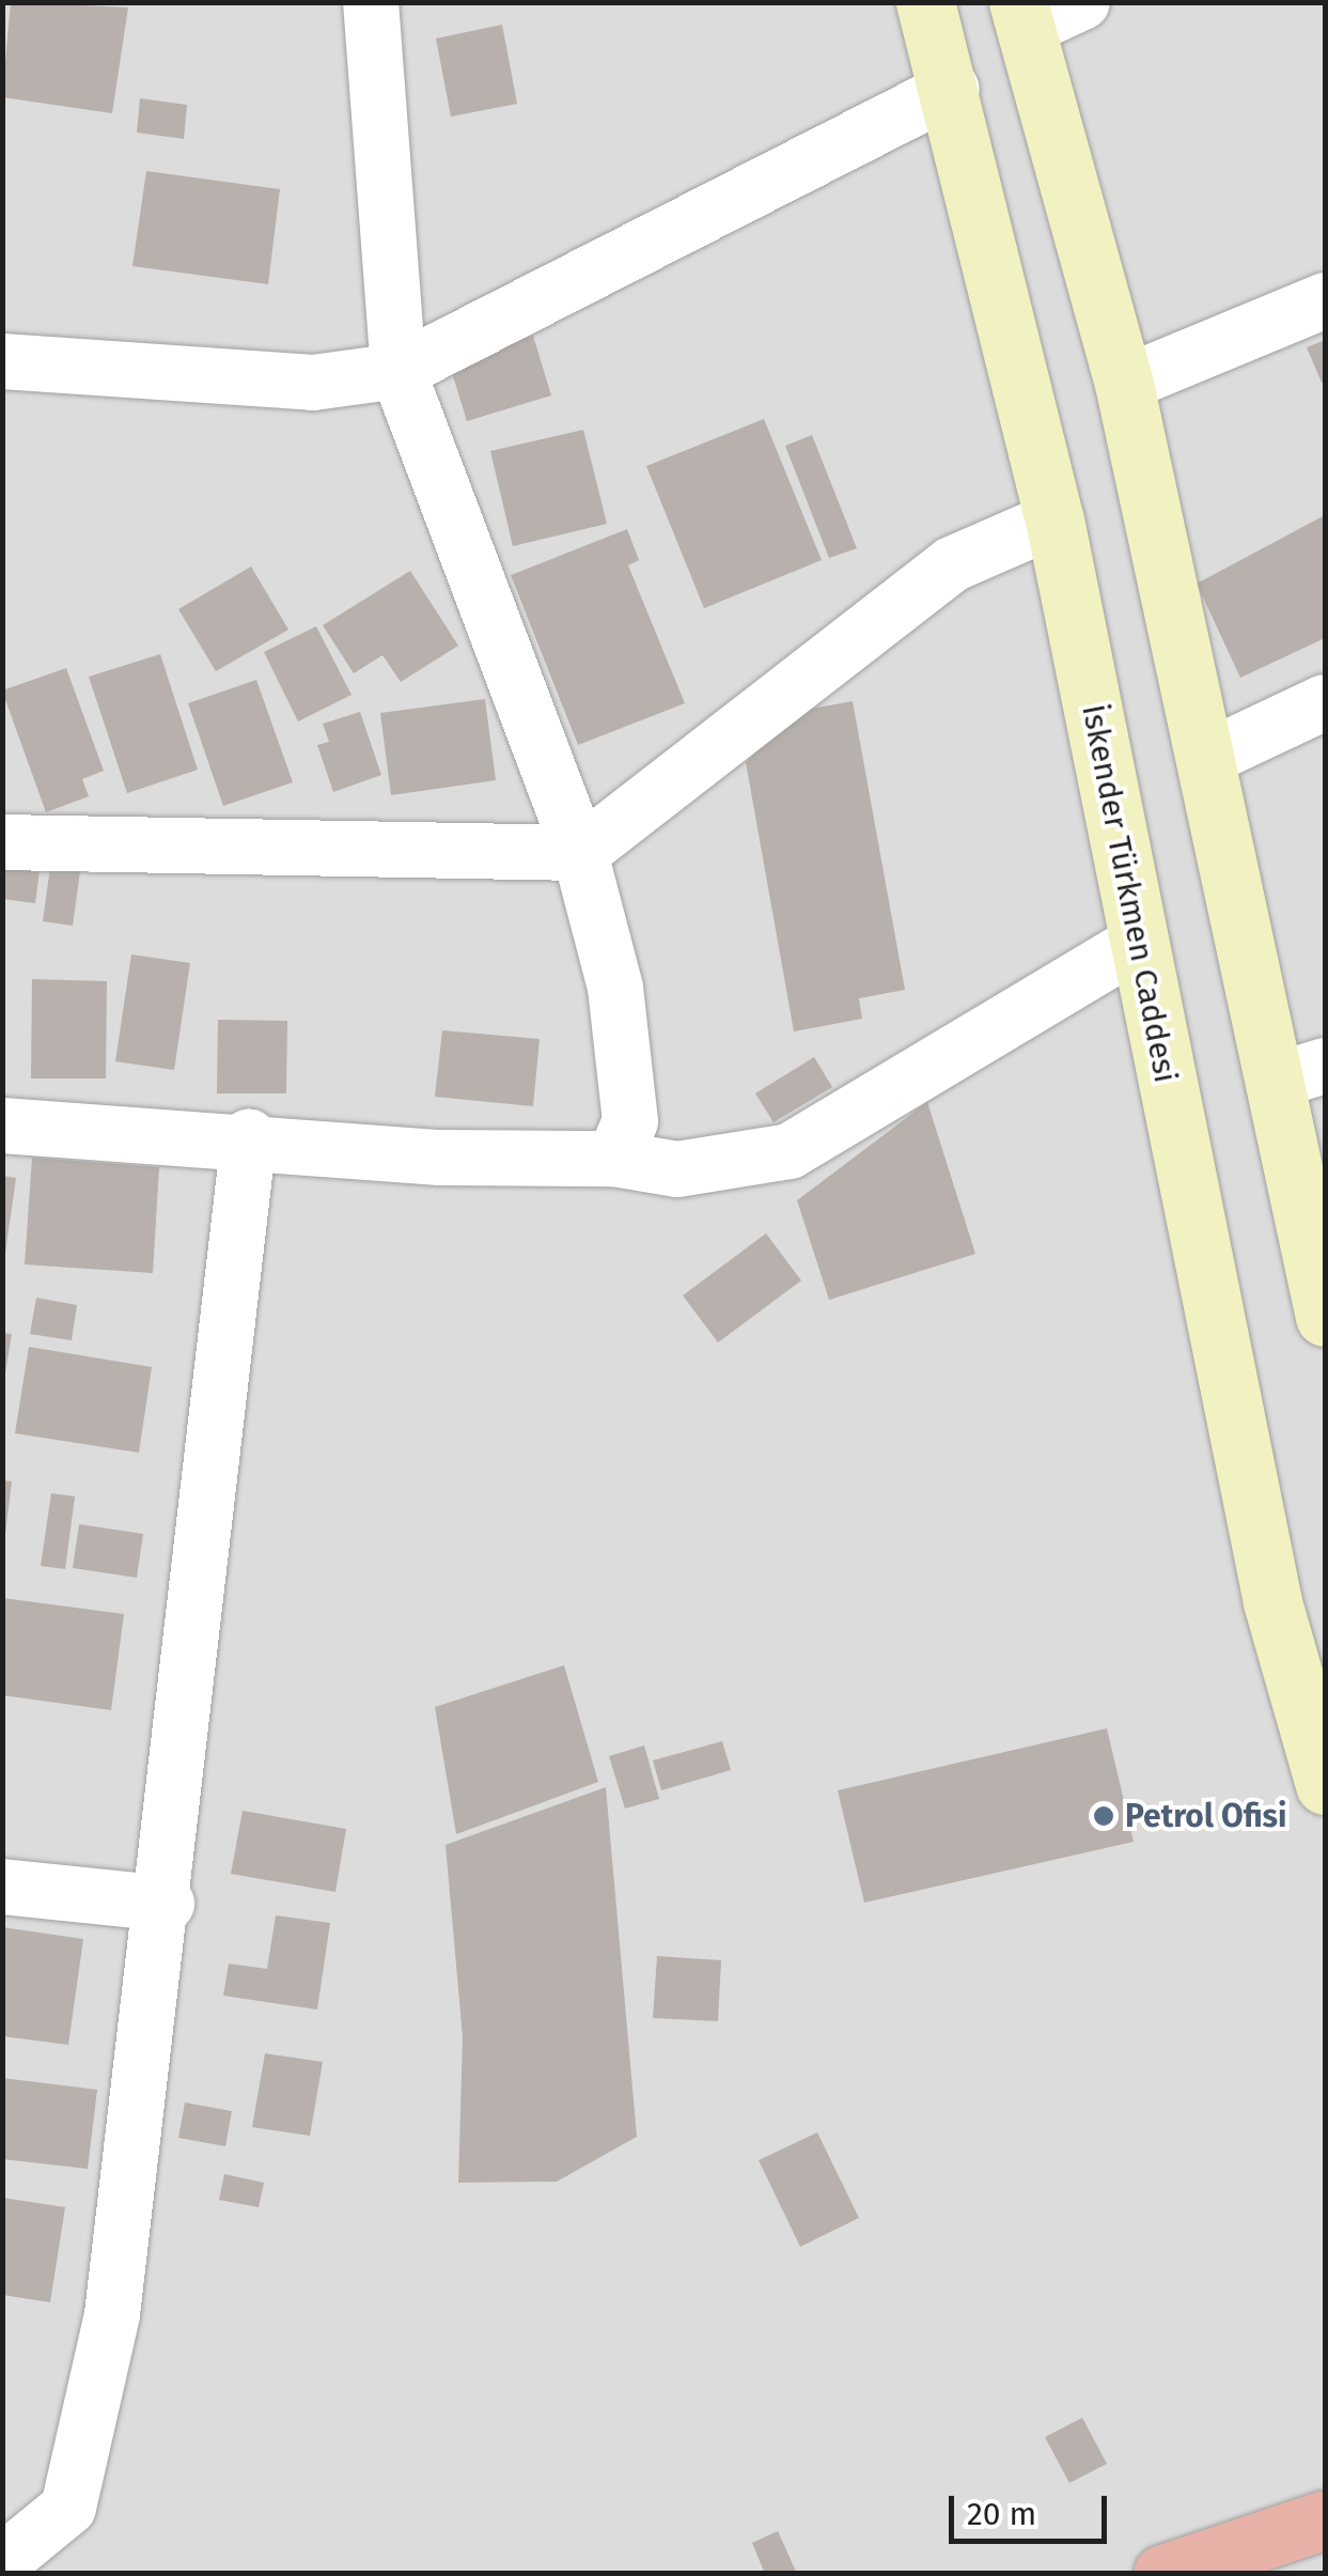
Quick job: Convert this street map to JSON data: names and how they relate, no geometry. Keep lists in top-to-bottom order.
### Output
{
  "streets": {
    "main road": ["İskender Türkmen Caddesi"]
  },
  "places": ["Petrol Ofisi"],
  "scale_bar": "20 m"
}
